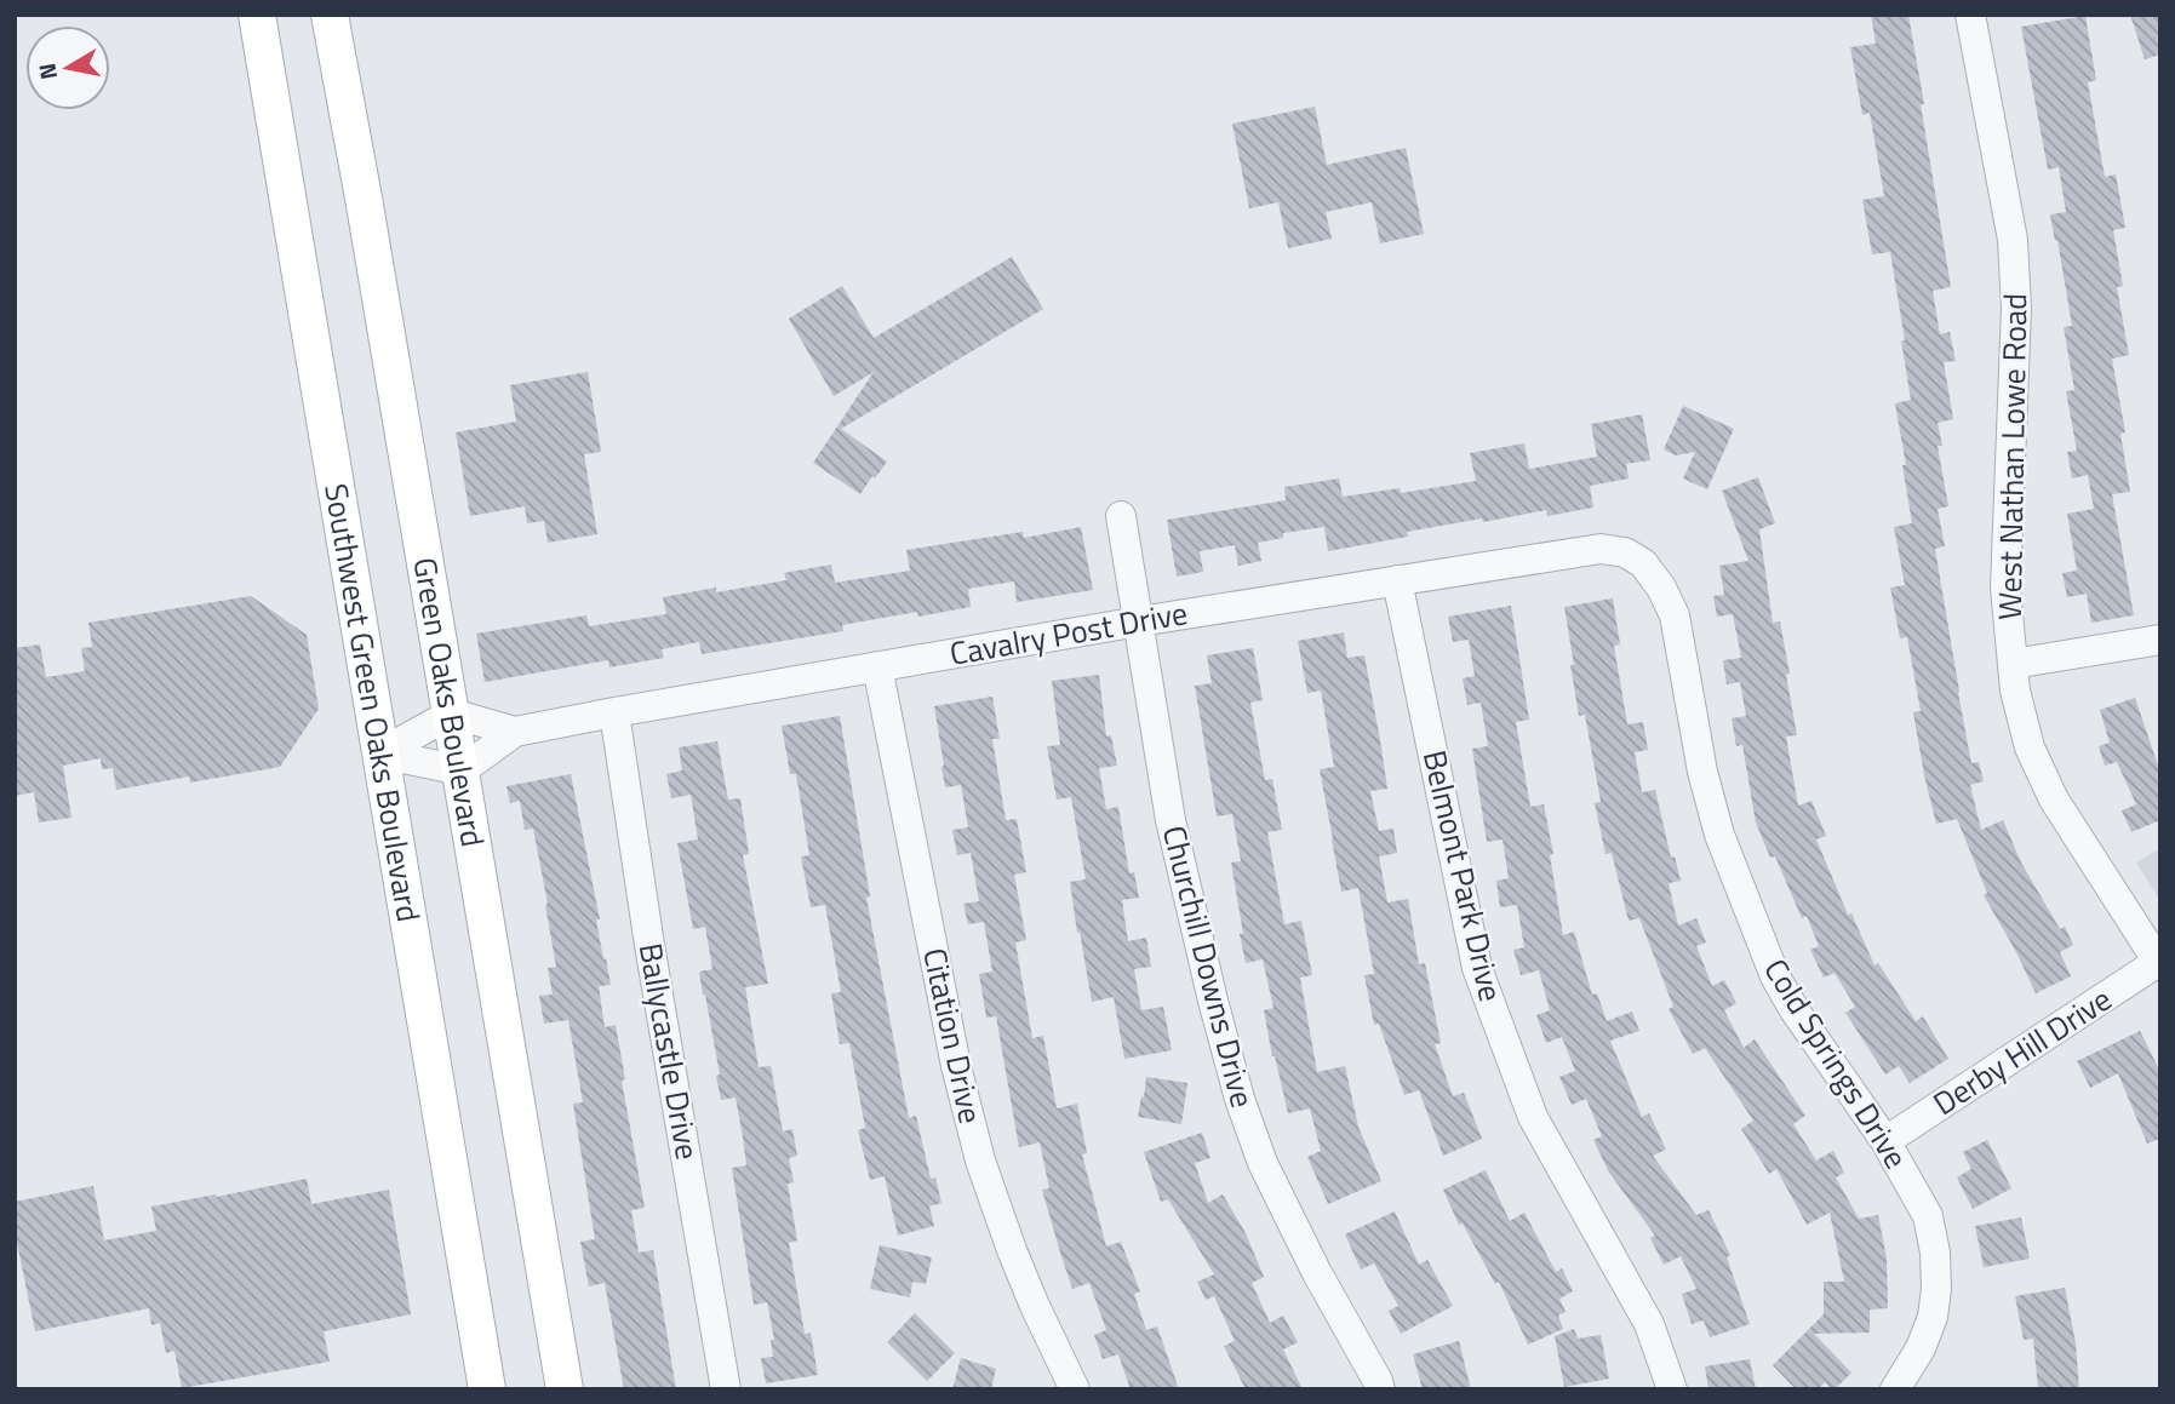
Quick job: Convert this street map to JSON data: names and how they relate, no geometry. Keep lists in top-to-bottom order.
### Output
{
  "streets": {
    "main road": ["Southwest Green Oaks Boulevard", "Green Oaks Boulevard"],
    "street": [
      "West Nathan Lowe Road",
      "Cavalry Post Drive",
      "Belmont Park Drive",
      "Churchill Downs Drive",
      "Citation Drive",
      "Ballycastle Drive",
      "Derby Hill Drive",
      "Cold Springs Drive"
    ]
  },
  "crossings": [
    ["West Nathan Lowe Road", "Derby Hill Drive"],
    ["Cavalry Post Drive", "Green Oaks Boulevard"],
    ["Cavalry Post Drive", "Belmont Park Drive"],
    ["Cavalry Post Drive", "Churchill Downs Drive"],
    ["Cavalry Post Drive", "Citation Drive"],
    ["Cavalry Post Drive", "Ballycastle Drive"],
    ["Cavalry Post Drive", "Cold Springs Drive"],
    ["Derby Hill Drive", "Cold Springs Drive"]
  ],
  "north": "left"
}
